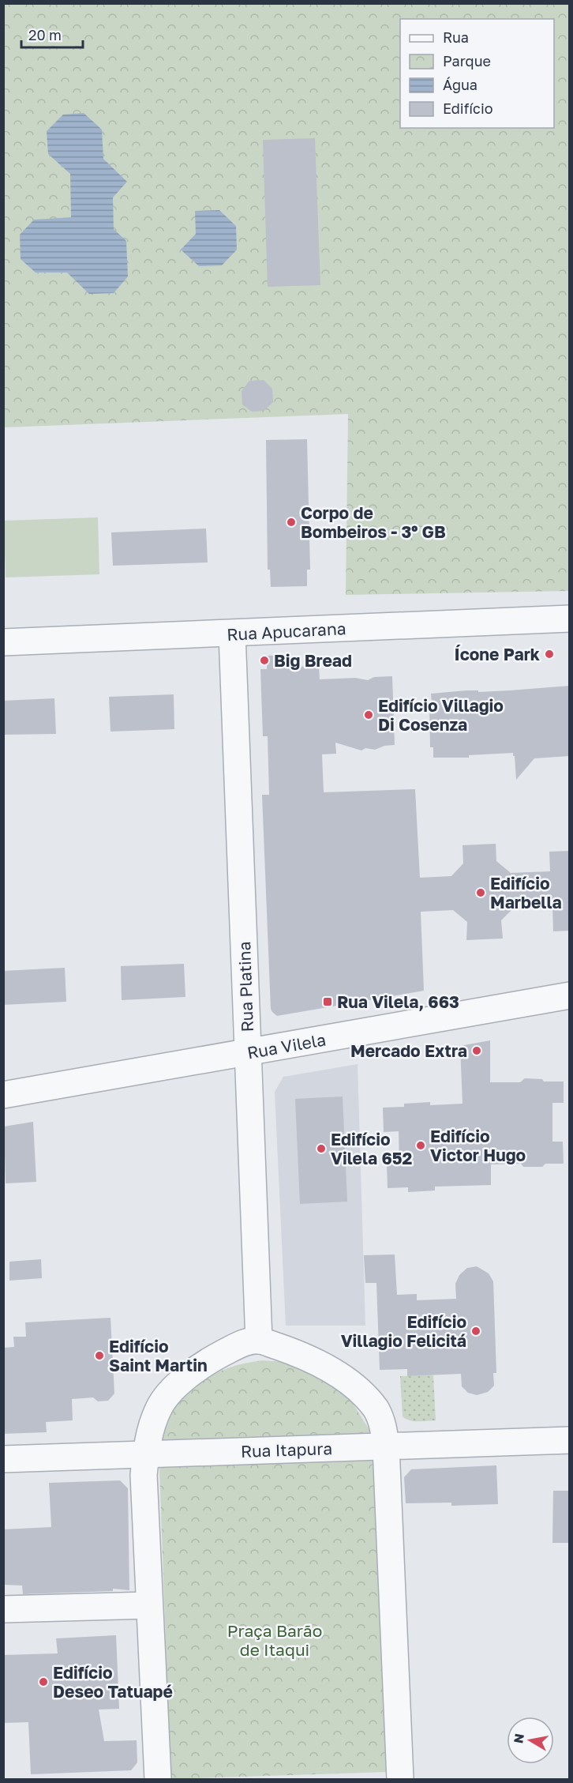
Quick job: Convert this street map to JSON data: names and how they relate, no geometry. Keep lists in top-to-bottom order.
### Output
{
  "streets": {
    "street": [
      "Rua Apucarana",
      "Rua Platina",
      "Rua Vilela",
      "Rua Itapura"
    ]
  },
  "crossings": [
    ["Rua Apucarana", "Rua Platina"],
    ["Rua Platina", "Rua Vilela"]
  ],
  "parks": ["Praça Barão de Itaqui"],
  "places": {
    "other": [
      "Corpo de Bombeiros - 3º GB",
      "Ícone Park",
      "Big Bread",
      "Edifício Villagio Di Cosenza",
      "Edifício Marbella",
      "Mercado Extra",
      "Edifício Victor Hugo",
      "Edifício Vilela 652",
      "Edifício Villagio Felicitá",
      "Edifício Saint Martin",
      "Edifício Deseo Tatuapé"
    ],
    "transit": ["Rua Vilela, 663"]
  },
  "legend": [
    "Rua",
    "Parque",
    "Água",
    "Edifício"
  ],
  "scale_bar": "20 m",
  "north": "left"
}
